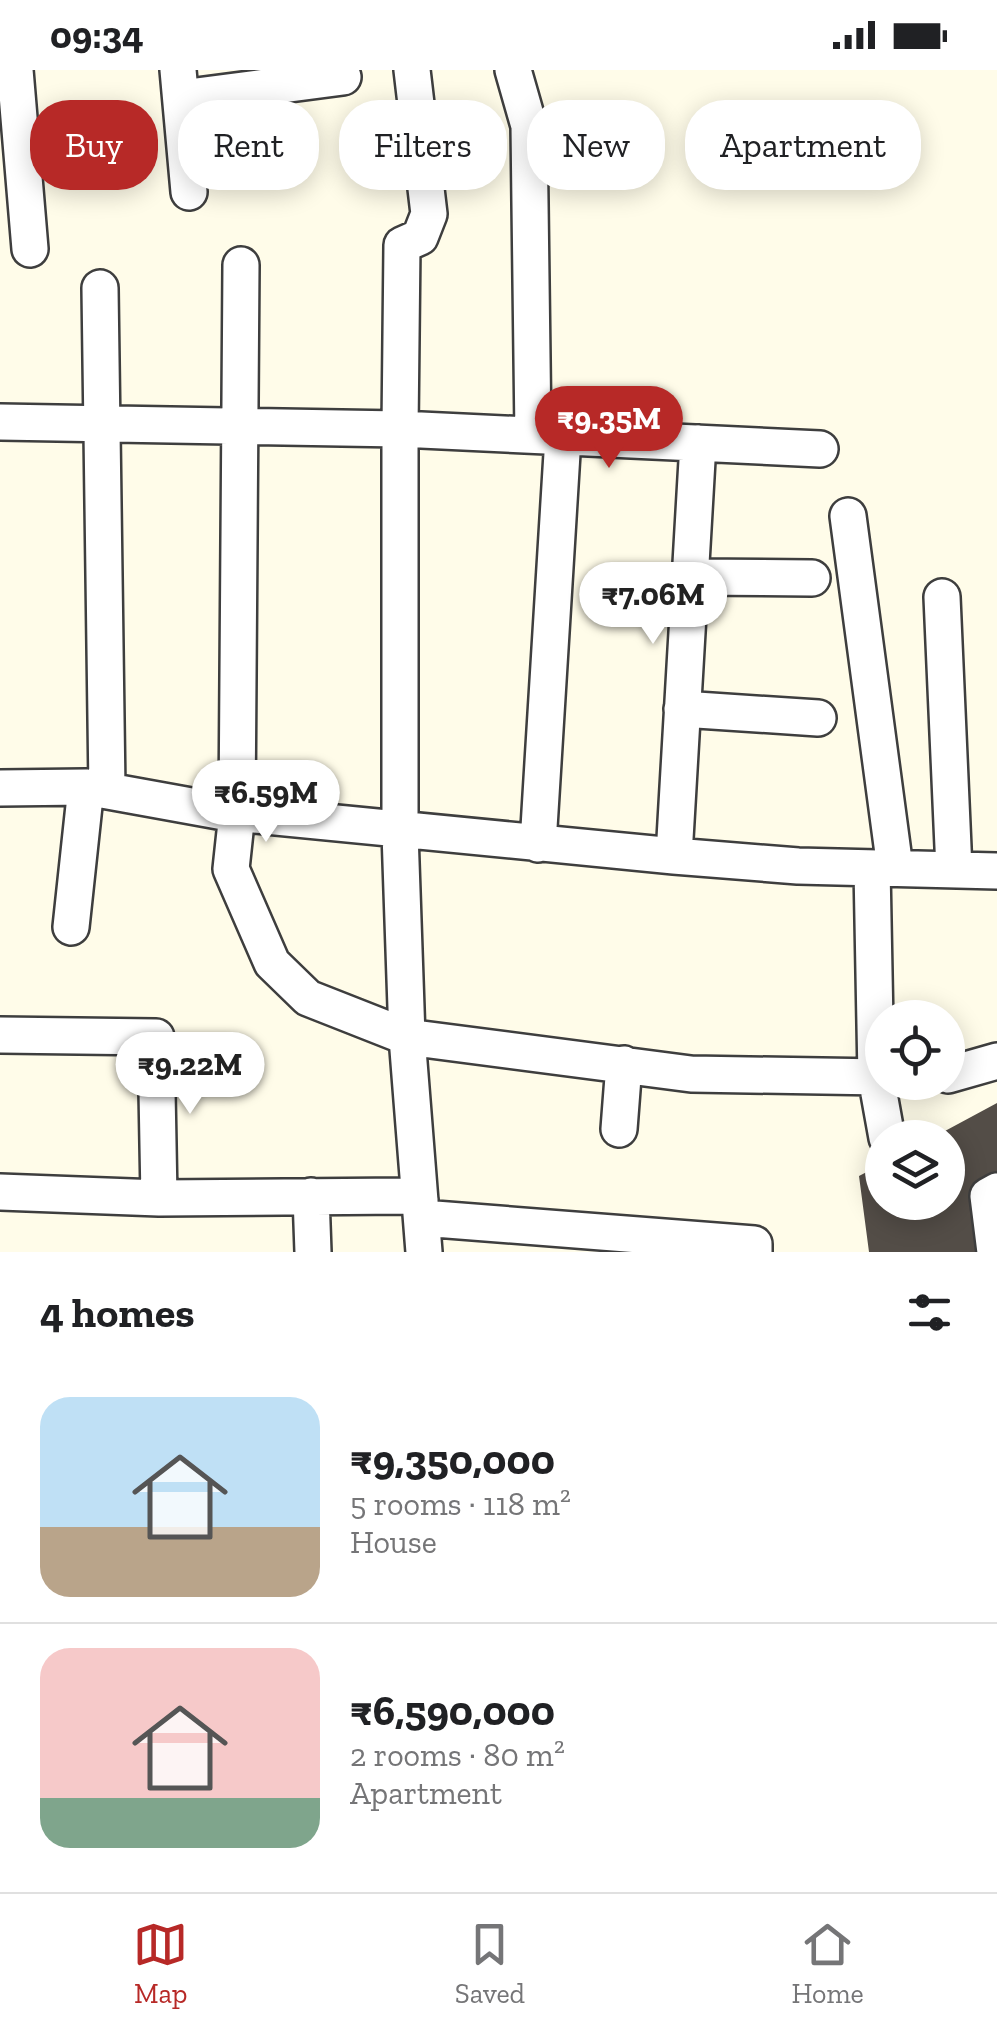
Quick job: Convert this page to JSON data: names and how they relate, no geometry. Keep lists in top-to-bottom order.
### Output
{
  "page": {
    "status": "09:34",
    "chip": [
      "Buy",
      "Rent",
      "Filters",
      "New",
      "Apartment"
    ],
    "price": [
      "₹9.35M",
      "₹7.06M",
      "₹6.59M",
      "₹9.22M"
    ],
    "heading": "4 homes",
    "list": [
      {
        "name": "₹9,350,000",
        "note": "5 rooms · 118 m² · House"
      },
      {
        "name": "₹6,590,000",
        "note": "2 rooms · 80 m² · Apartment"
      }
    ],
    "tabs": ["Map", "Saved", "Home"]
  }
}
